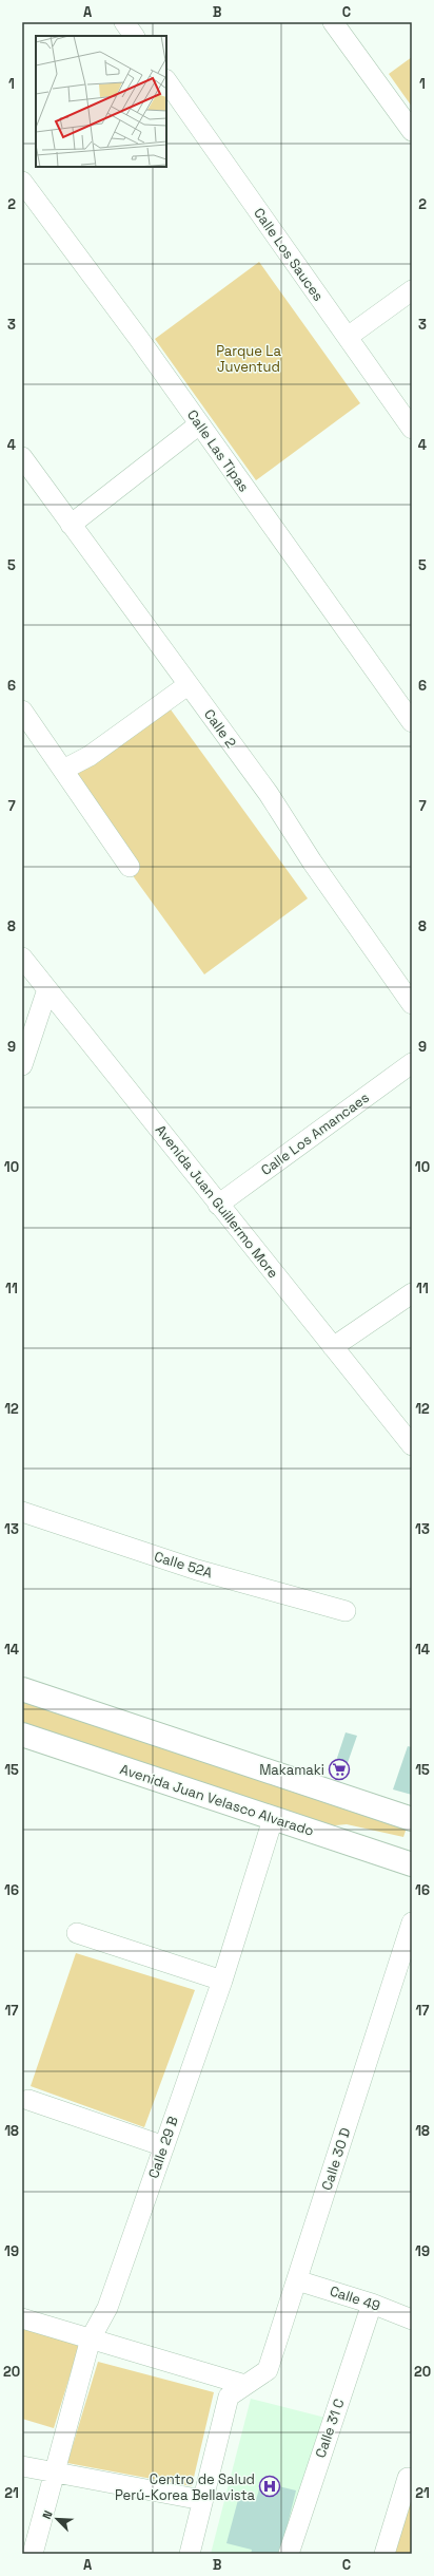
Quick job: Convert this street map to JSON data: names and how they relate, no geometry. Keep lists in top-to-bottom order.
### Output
{
  "streets": {
    "main road": ["Avenida Juan Velasco Alvarado"],
    "street": [
      "Calle Los Sauces",
      "Calle Las Tipas",
      "Calle 2",
      "Calle Los Amancaes",
      "Avenida Juan Guillermo More",
      "Calle 52A",
      "Calle 29 B",
      "Calle 30 D",
      "Calle 49",
      "Calle 31 C"
    ]
  },
  "crossings": [
    ["Calle Los Amancaes", "Avenida Juan Guillermo More"],
    ["Avenida Juan Velasco Alvarado", "Calle 29 B"],
    ["Calle 30 D", "Calle 49"],
    ["Calle 49", "Calle 31 C"]
  ],
  "parks": ["Parque La Juventud"],
  "places": {
    "supermarket": ["Makamaki"],
    "hospital": ["Centro de Salud Perú-Korea Bellavista"]
  },
  "north": "top left",
  "grid": {
    "columns": ["A", "B", "C"],
    "rows": [
      "1",
      "2",
      "3",
      "4",
      "5",
      "6",
      "7",
      "8",
      "9",
      "10",
      "11",
      "12",
      "13",
      "14",
      "15",
      "16",
      "17",
      "18",
      "19",
      "20",
      "21"
    ]
  }
}
